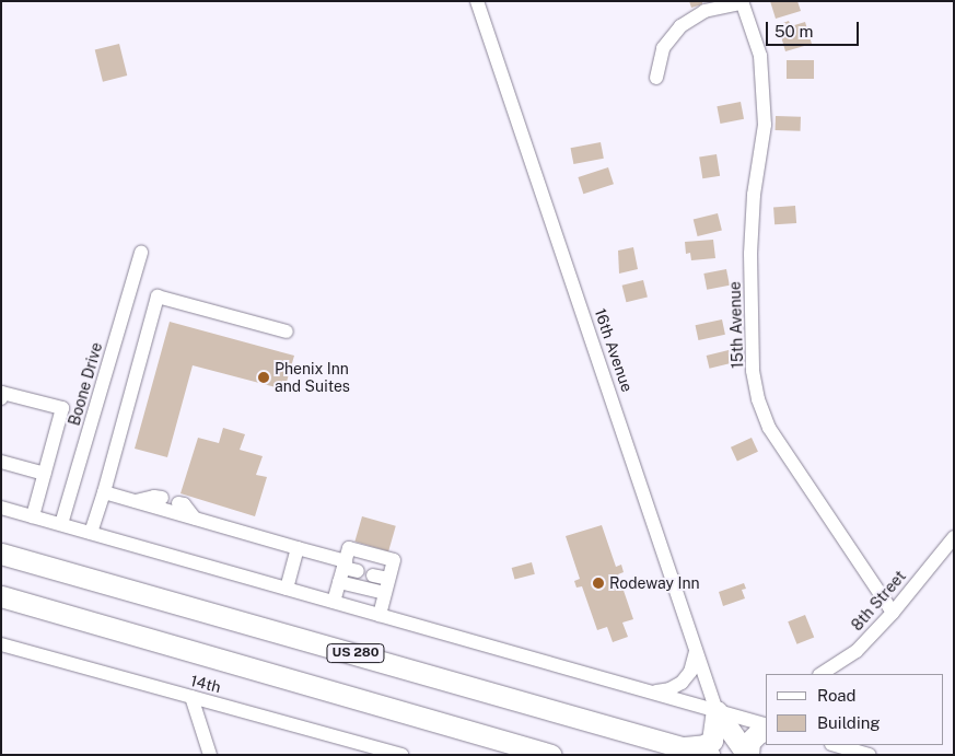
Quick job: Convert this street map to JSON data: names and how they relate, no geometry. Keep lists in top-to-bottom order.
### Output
{
  "streets": {
    "highway": ["US 280"],
    "street": [
      "15th Avenue",
      "16th Avenue",
      "Boone Drive",
      "8th Street",
      "14th"
    ]
  },
  "crossings": [
    ["15th Avenue", "8th Street"]
  ],
  "places": ["Phenix Inn and Suites", "Rodeway Inn"],
  "legend": ["Road", "Building"],
  "scale_bar": "50 m"
}
